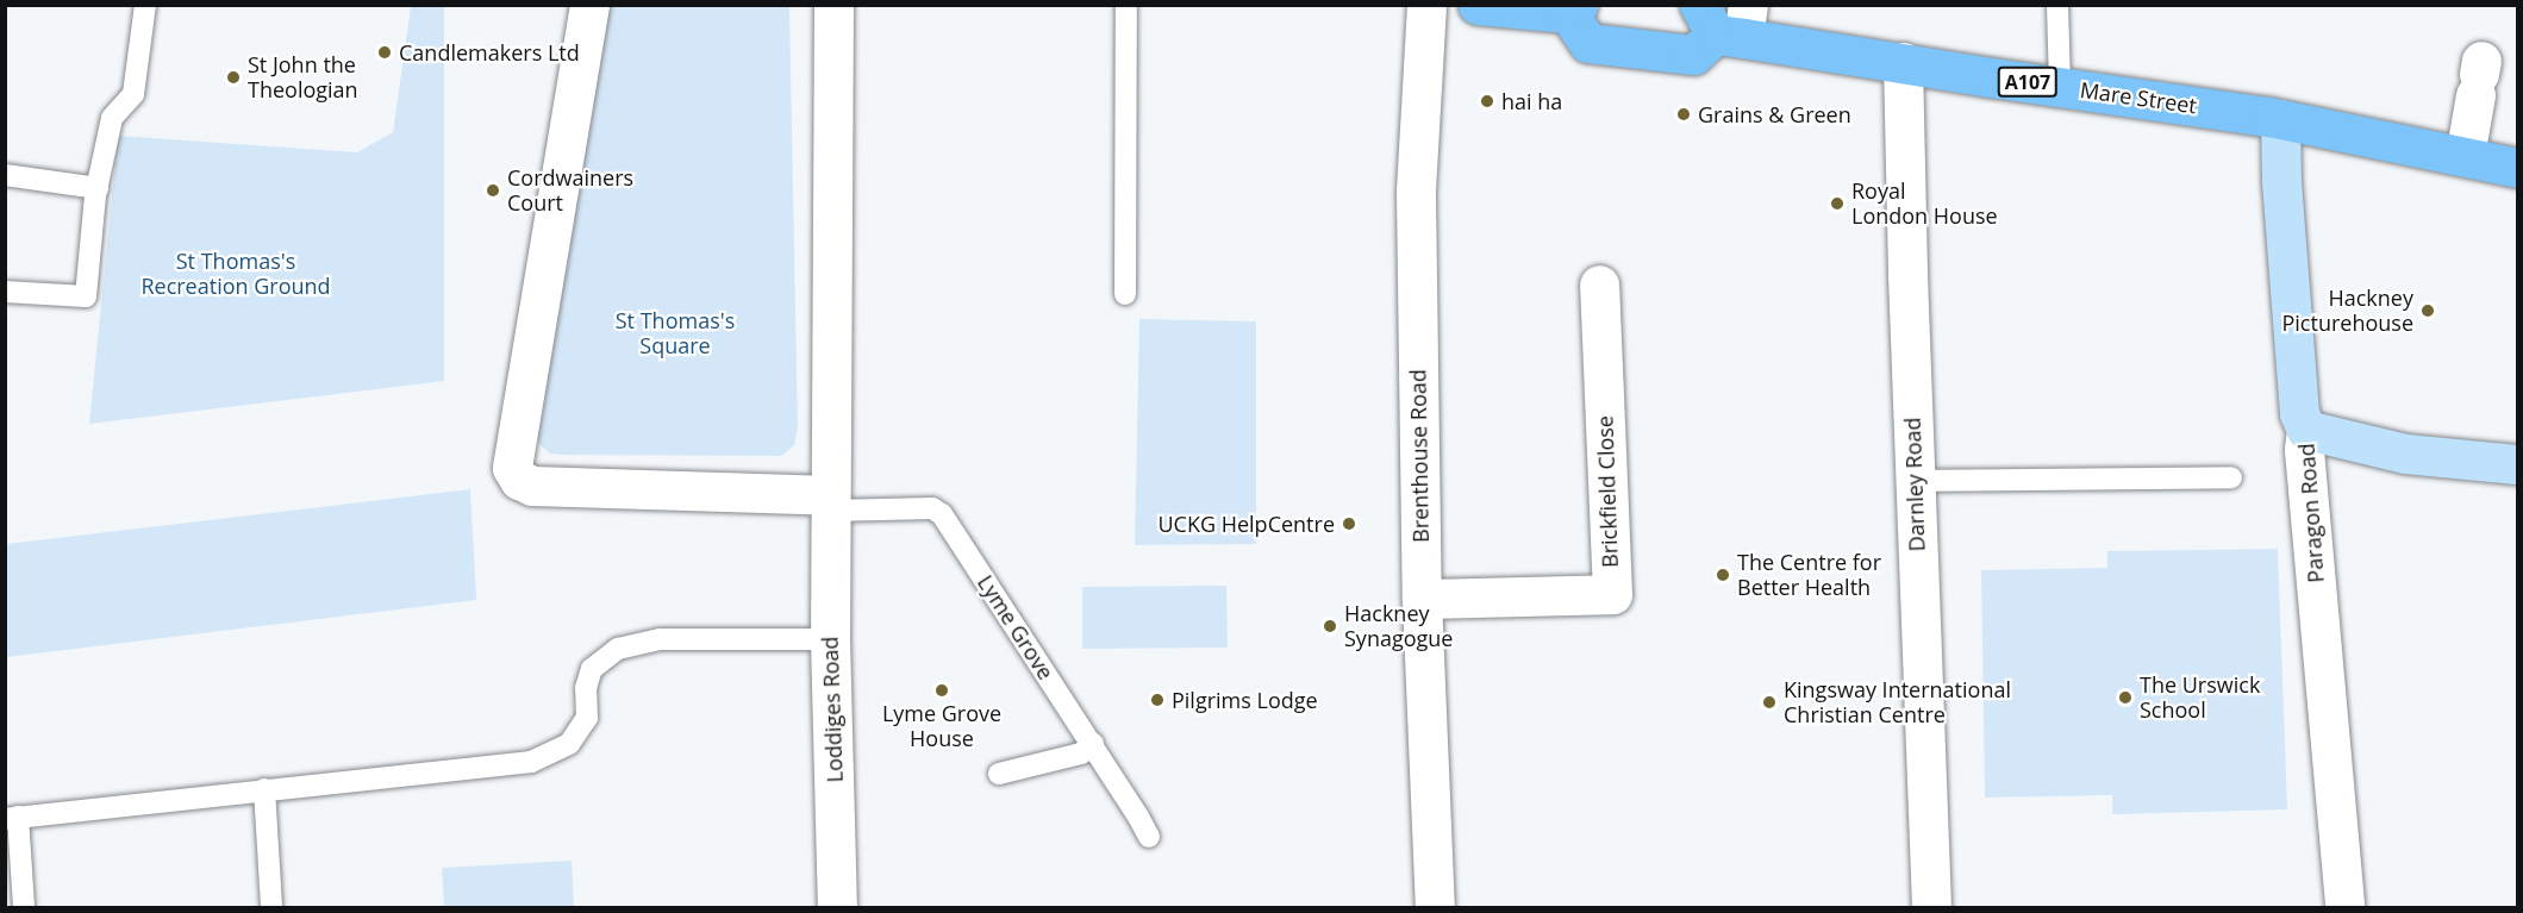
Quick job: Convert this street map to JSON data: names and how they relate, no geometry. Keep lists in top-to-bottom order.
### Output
{
  "streets": {
    "main road": ["A107", "Mare Street", "Paragon Road"],
    "street": [
      "Brenthouse Road",
      "Darnley Road",
      "Brickfield Close",
      "Loddiges Road"
    ],
    "lane": ["Lyme Grove"]
  },
  "crossings": [
    ["Mare Street", "Darnley Road"],
    ["Mare Street", "Paragon Road"],
    ["Brenthouse Road", "Brickfield Close"],
    ["Lyme Grove", "Loddiges Road"]
  ],
  "parks": ["St Thomas's Recreation Ground", "St Thomas's Square"],
  "places": [
    "Candlemakers Ltd",
    "St John the Theologian",
    "hai ha",
    "Grains & Green",
    "Cordwainers Court",
    "Royal London House",
    "Hackney Picturehouse",
    "UCKG HelpCentre",
    "The Centre for Better Health",
    "Hackney Synagogue",
    "Lyme Grove House",
    "The Urswick School",
    "Pilgrims Lodge",
    "Kingsway International Christian Centre"
  ]
}
